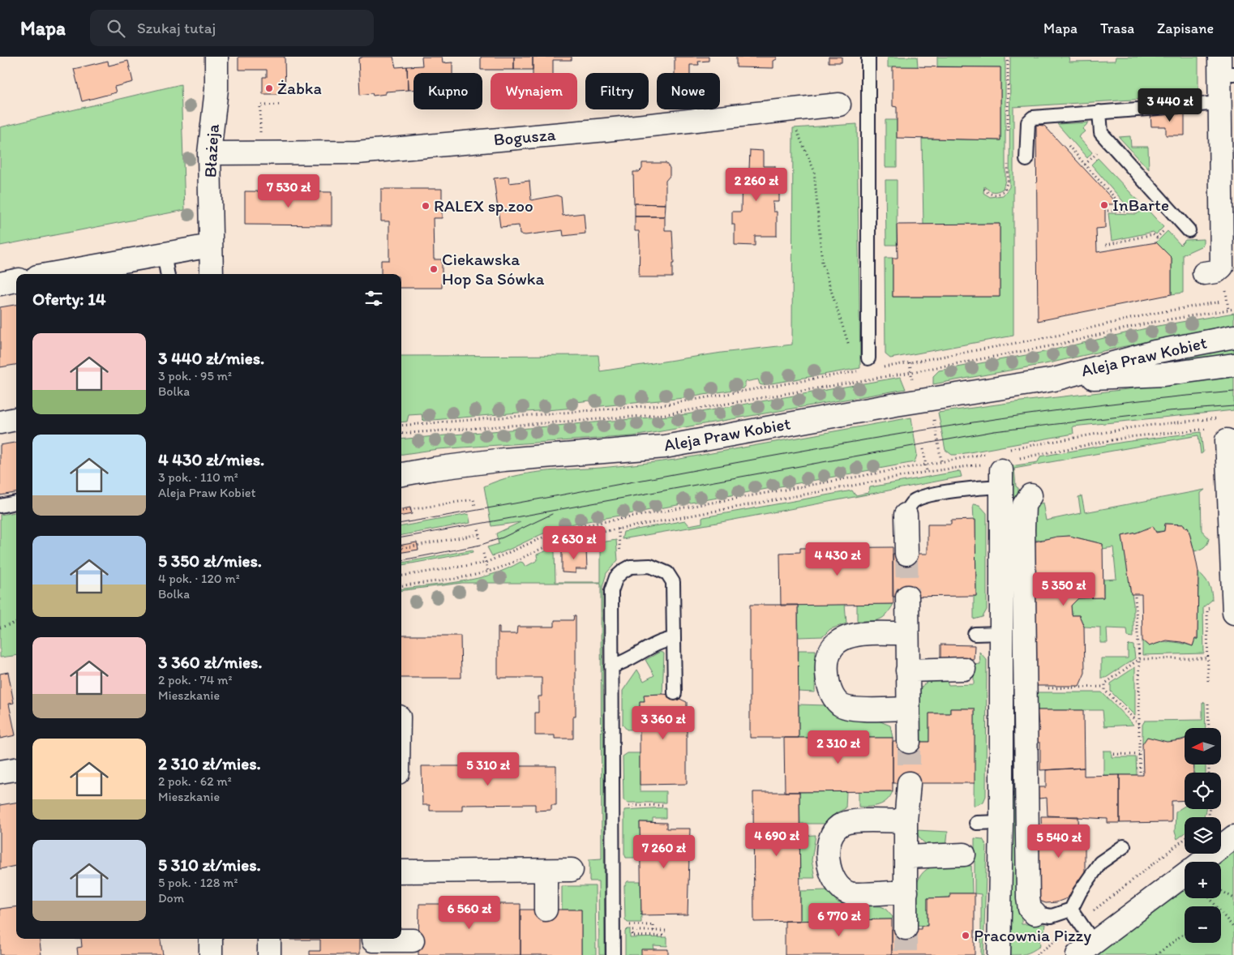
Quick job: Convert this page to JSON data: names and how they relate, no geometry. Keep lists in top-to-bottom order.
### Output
{
  "streets": {
    "street": ["Bogusza", "Błażeja", "Aleja Praw Kobiet"]
  },
  "crossings": [
    ["Bogusza", "Błażeja"]
  ],
  "places": [
    "Żabka",
    "InBarte",
    "RALEX sp.zoo",
    "Ciekawska Hop Sa Sówka",
    "Pracownia Pizzy"
  ],
  "north": "left",
  "page": {
    "header": "Mapa",
    "search": "Szukaj tutaj",
    "nav": ["Mapa", "Trasa", "Zapisane"],
    "chip": [
      "Kupno",
      "Wynajem",
      "Filtry",
      "Nowe"
    ],
    "price": [
      "3 440 zł",
      "2 260 zł",
      "7 530 zł",
      "2 630 zł",
      "4 430 zł",
      "5 350 zł",
      "3 360 zł",
      "2 310 zł",
      "5 310 zł",
      "4 690 zł",
      "5 540 zł",
      "7 260 zł",
      "6 560 zł",
      "6 770 zł"
    ],
    "heading": "Oferty: 14",
    "list": [
      {
        "name": "3 440 zł/mies.",
        "note": "3 pok. · 95 m² · Bolka"
      },
      {
        "name": "4 430 zł/mies.",
        "note": "3 pok. · 110 m² · Aleja Praw Kobiet"
      },
      {
        "name": "5 350 zł/mies.",
        "note": "4 pok. · 120 m² · Bolka"
      },
      {
        "name": "3 360 zł/mies.",
        "note": "2 pok. · 74 m² · Mieszkanie"
      },
      {
        "name": "2 310 zł/mies.",
        "note": "2 pok. · 62 m² · Mieszkanie"
      },
      {
        "name": "5 310 zł/mies.",
        "note": "5 pok. · 128 m² · Dom"
      }
    ],
    "map_buttons": ["+", "−"]
  }
}
